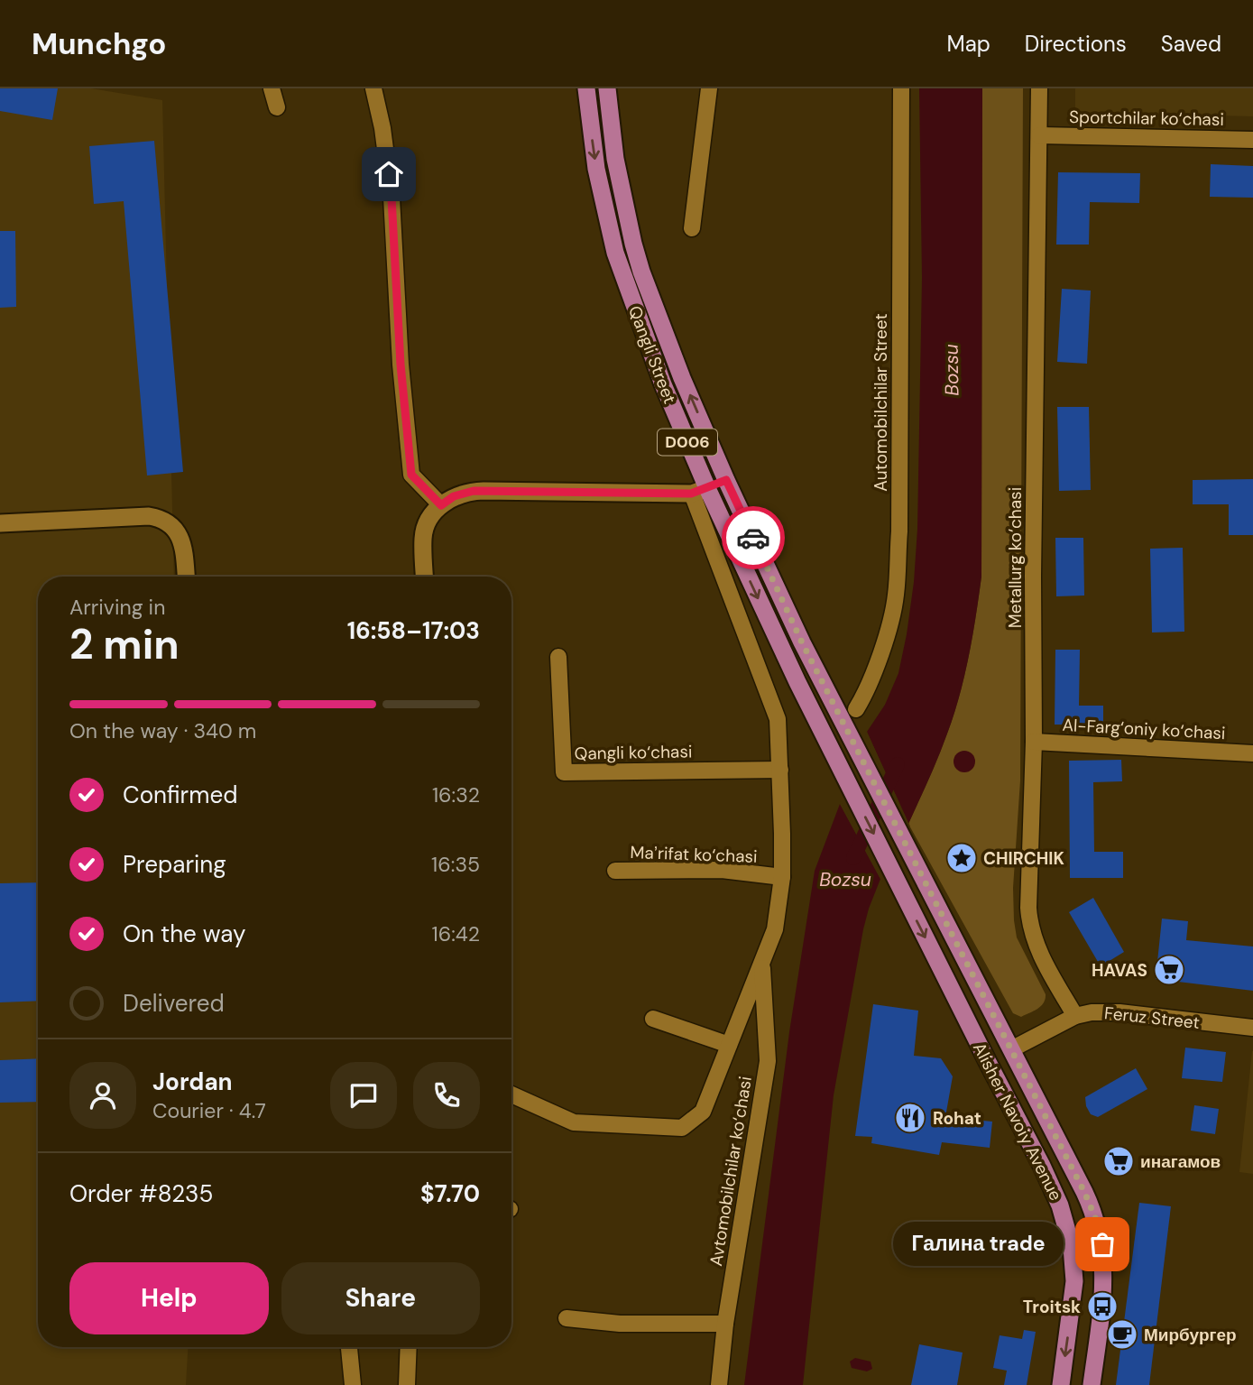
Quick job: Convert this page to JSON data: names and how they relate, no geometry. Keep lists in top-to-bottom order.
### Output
{
  "streets": {
    "main road": [
      "Qangli Street",
      "D006",
      "Feruz Street",
      "Alisher Navoiy Avenue"
    ],
    "street": [
      "Sportchilar ko‘chasi",
      "Automobilchilar Street",
      "Metallurg ko‘chasi",
      "Al-Farg‘oniy ko‘chasi",
      "Qangli ko‘chasi",
      "Maʼrifat ko‘chasi",
      "Avtomobilchilar ko‘chasi"
    ]
  },
  "crossings": [
    ["Sportchilar ko‘chasi", "Metallurg ko‘chasi"],
    ["Qangli Street", "Alisher Navoiy Avenue"],
    ["Metallurg ko‘chasi", "Al-Farg‘oniy ko‘chasi"],
    ["Metallurg ko‘chasi", "Feruz Street"],
    ["Feruz Street", "Alisher Navoiy Avenue"]
  ],
  "water": ["Bozsu"],
  "places": {
    "place": ["CHIRCHIK"],
    "supermarket": ["HAVAS", "инагамов"],
    "restaurant": ["Rohat"],
    "other": ["Галина trade"],
    "bus stop": ["Troitsk"],
    "cafe": ["Мирбургер"]
  },
  "page": {
    "header": "Munchgo",
    "nav": ["Map", "Directions", "Saved"],
    "heading": ["2 min", "Arriving in", "16:58–17:03"],
    "panel": [
      "Jordan",
      "Courier · 4.7",
      "Order #8235",
      "$7.70"
    ],
    "bar": "On the way · 340 m",
    "list": [
      ["Confirmed", "16:32"],
      ["Preparing", "16:35"],
      ["On the way", "16:42"],
      "Delivered"
    ],
    "bubble": "Галина trade",
    "buttons": ["Help", "Share"]
  }
}
